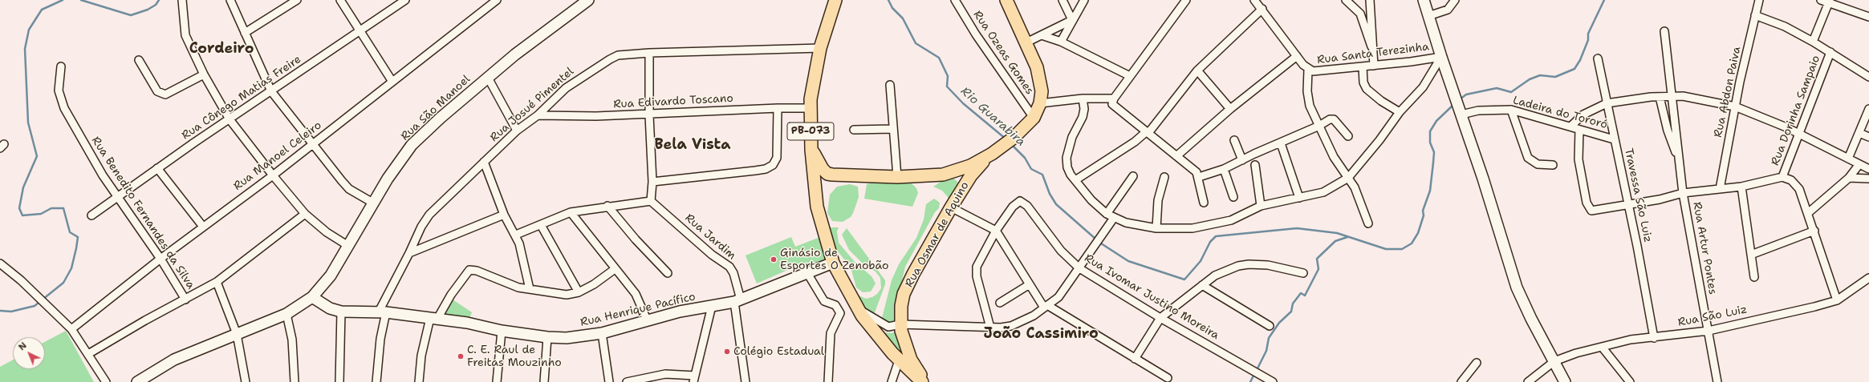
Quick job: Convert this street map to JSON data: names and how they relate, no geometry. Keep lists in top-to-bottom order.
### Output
{
  "streets": {
    "main road": [
      "Rua São Manoel",
      "PB-073",
      "Rua Osmar de Aquino",
      "Rua Henrique Pacífico"
    ],
    "street": [
      "Rua Ozeas Gomes",
      "Rua Santa Terezinha",
      "Rua Abdon Paiva",
      "Rua Cônego Matias Freire",
      "Rua Edivardo Toscano",
      "Rua Josué Pimentel",
      "Rua Dorinha Sampaio",
      "Ladeira do Tororó",
      "Rua Manoel Celeiro",
      "Travessa São Luiz",
      "Rua Benedito Fernandes da Silva",
      "Rua Jardim",
      "Rua Artur Pontes",
      "Rua Ivomar Justino Moreira",
      "Rua São Luiz"
    ]
  },
  "crossings": [
    ["Rua Ozeas Gomes", "Rua Osmar de Aquino"],
    ["Rua Cônego Matias Freire", "Rua Benedito Fernandes da Silva"],
    ["Rua Edivardo Toscano", "Rua Josué Pimentel"],
    ["Rua Edivardo Toscano", "PB-073"],
    ["Rua Josué Pimentel", "PB-073"],
    ["Rua Josué Pimentel", "Rua Henrique Pacífico"],
    ["Rua São Manoel", "Rua Henrique Pacífico"],
    ["Ladeira do Tororó", "Travessa São Luiz"],
    ["PB-073", "Rua Osmar de Aquino"],
    ["PB-073", "Rua Henrique Pacífico"],
    ["Rua Manoel Celeiro", "Rua Benedito Fernandes da Silva"],
    ["Travessa São Luiz", "Rua São Luiz"],
    ["Rua Jardim", "Rua Henrique Pacífico"],
    ["Rua Artur Pontes", "Rua São Luiz"]
  ],
  "districts": ["Cordeiro", "Bela Vista", "João Cassimiro"],
  "water": ["Rio Guarabira"],
  "places": ["Ginásio de Esportes O Zenobão", "Colégio Estadual", "C. E. Raul de Freitas Mouzinho"],
  "north": "top left"
}
